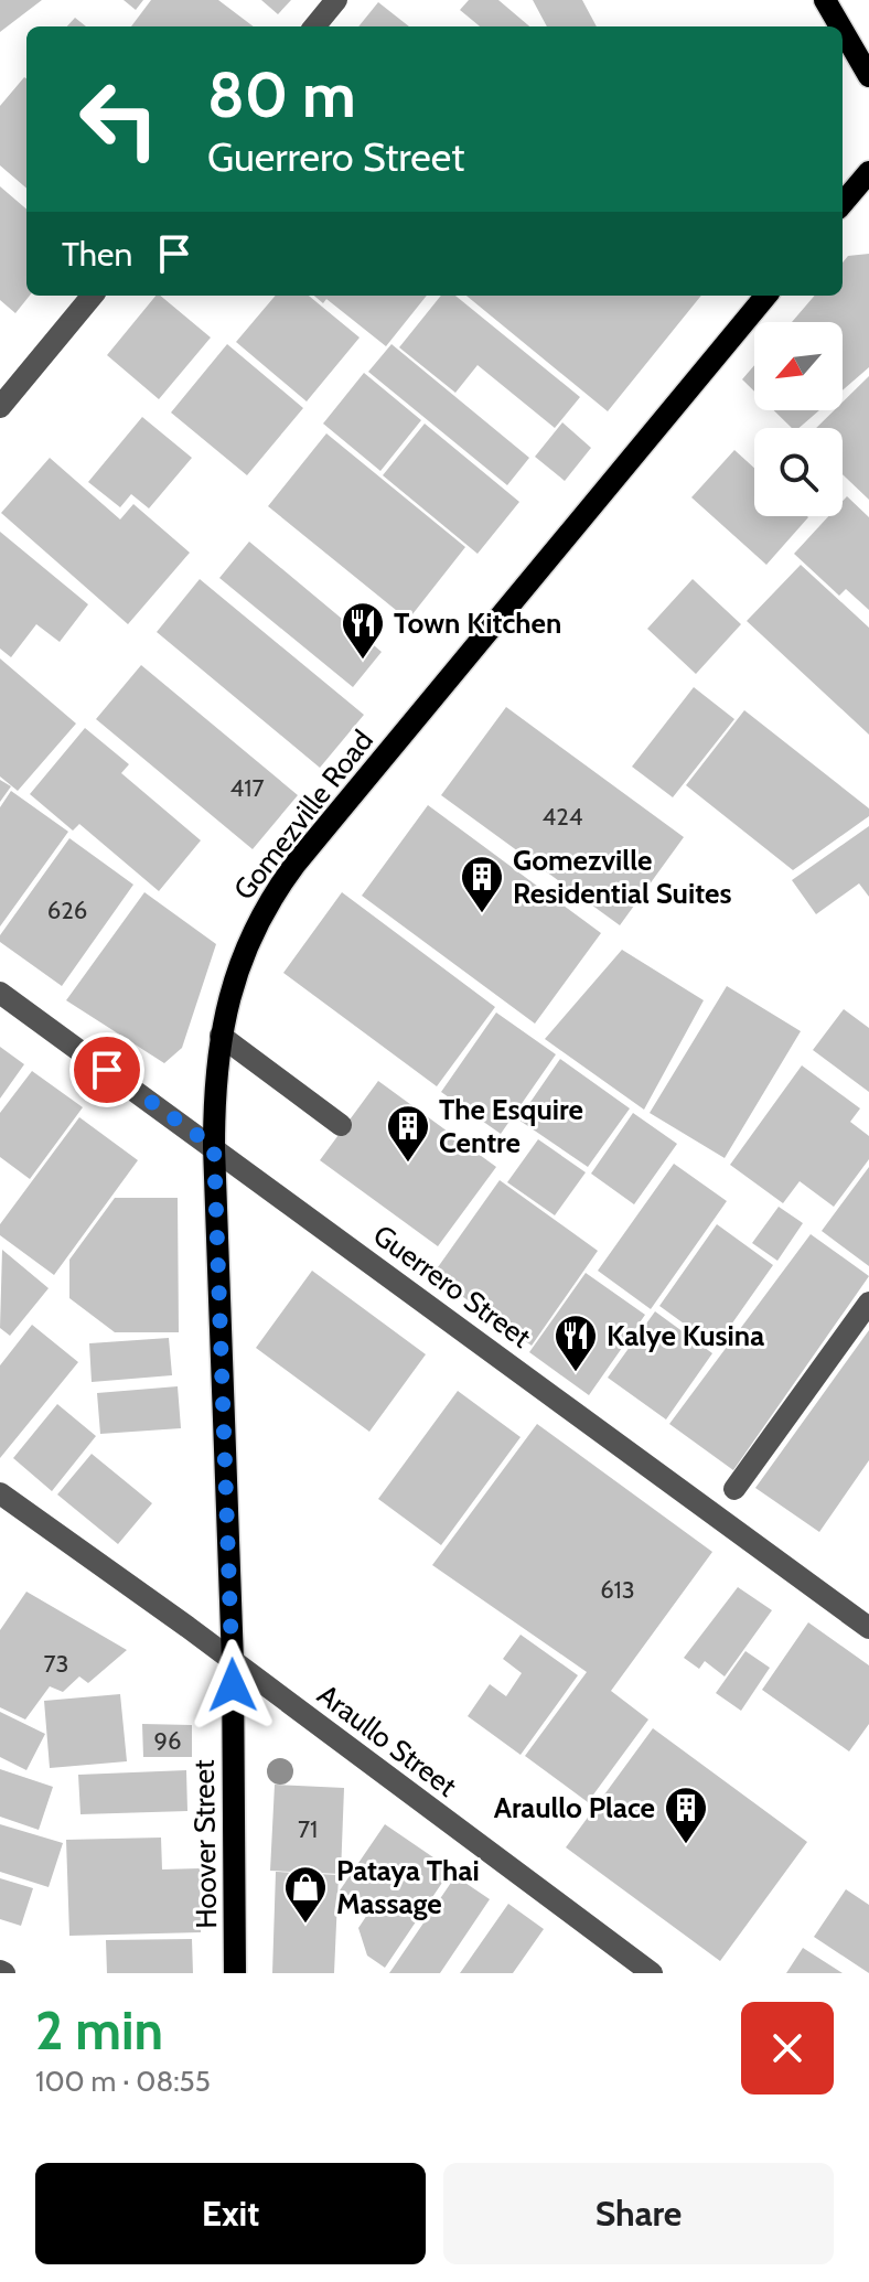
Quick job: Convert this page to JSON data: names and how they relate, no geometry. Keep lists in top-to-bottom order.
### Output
{
  "streets": {
    "main road": ["Gomezville Road", "Hoover Street"],
    "street": ["Guerrero Street", "Araullo Street"]
  },
  "crossings": [
    ["Gomezville Road", "Guerrero Street"],
    ["Gomezville Road", "Araullo Street"],
    ["Gomezville Road", "Hoover Street"],
    ["Araullo Street", "Hoover Street"]
  ],
  "places": {
    "restaurant": ["Town Kitchen", "Kalye Kusina"],
    "building": ["Gomezville Residential Suites", "The Esquire Centre", "Araullo Place"],
    "shop": ["Pataya Thai Massage"]
  },
  "house_numbers": [
    "417",
    "424",
    "626",
    "613",
    "73",
    "96",
    "71"
  ],
  "north": "bottom left",
  "page": {
    "turn": ["80 m", "Guerrero Street"],
    "then": "Then",
    "heading": ["2 min", "100 m · 08:55"],
    "buttons": ["Exit", "Share"]
  }
}
